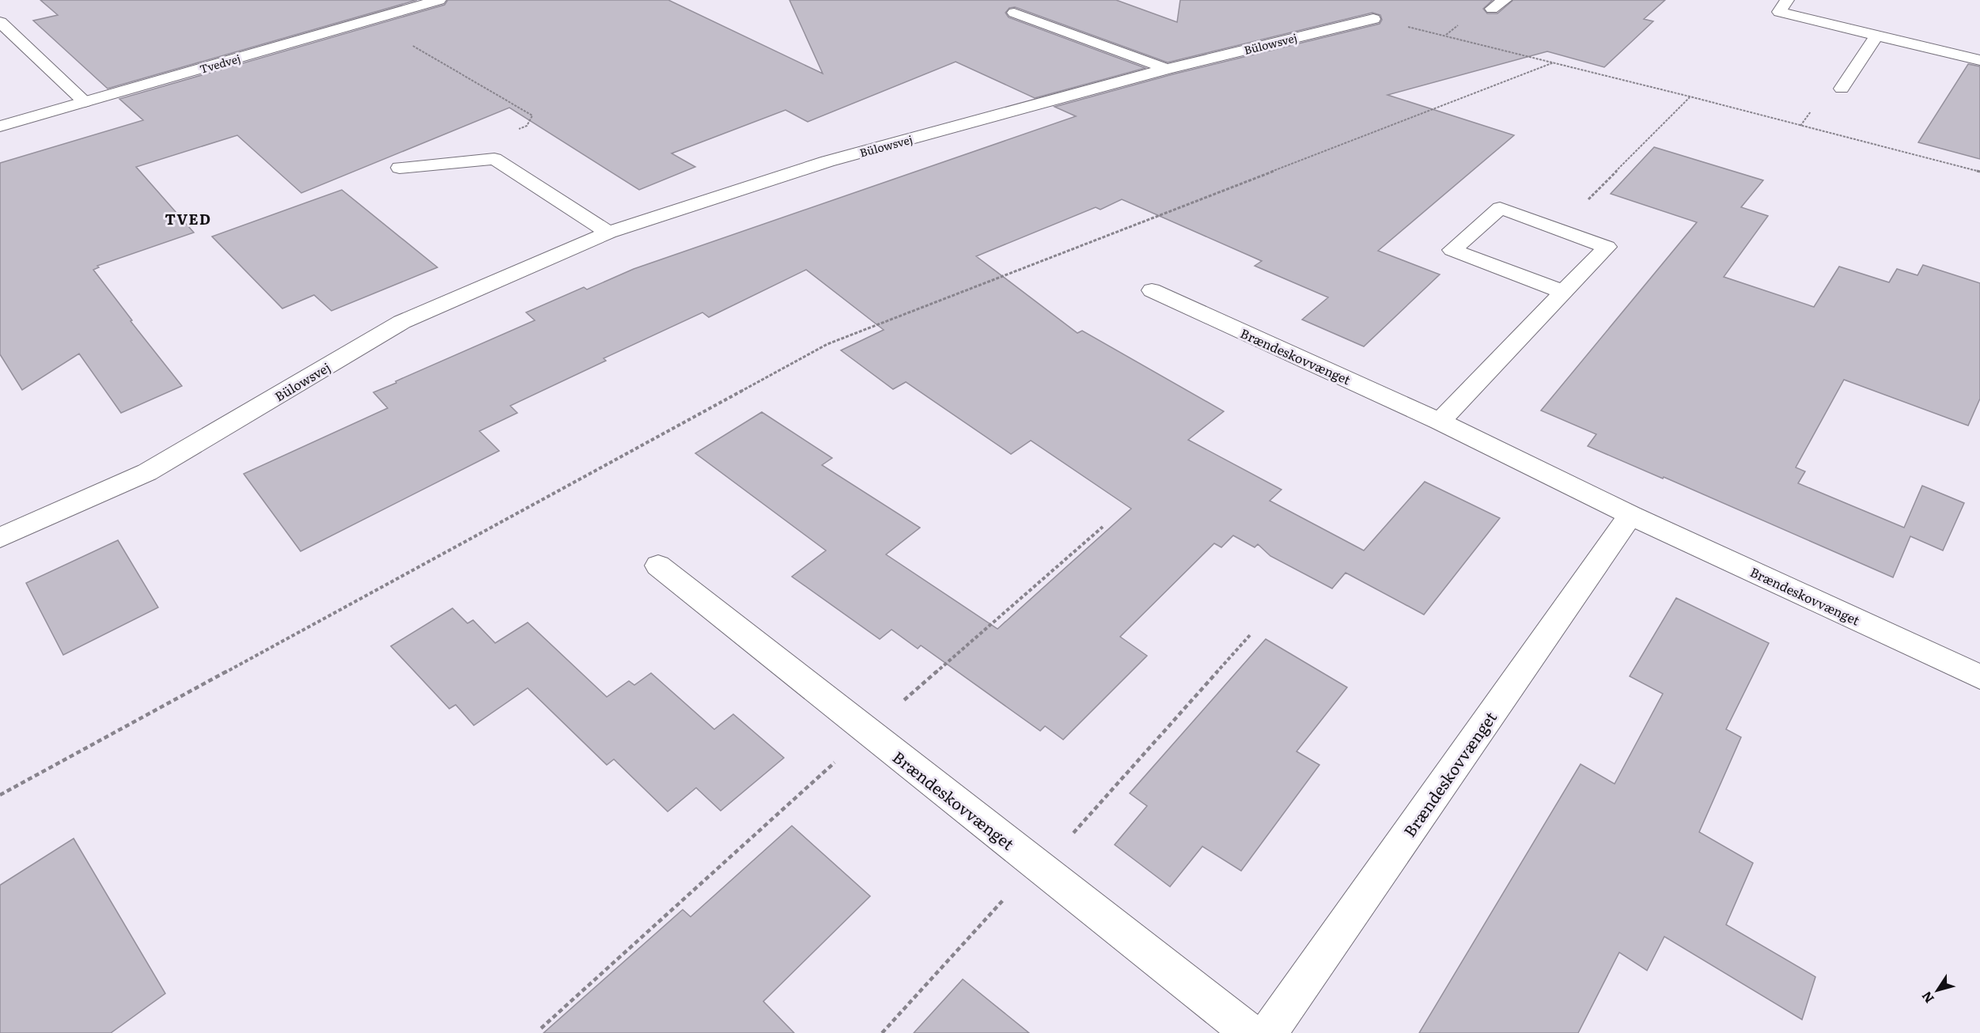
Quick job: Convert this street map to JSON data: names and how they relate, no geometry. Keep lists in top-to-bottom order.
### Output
{
  "streets": {
    "street": ["Bülowsvej", "Tvedvej", "Brændeskovvænget"]
  },
  "districts": ["TVED"],
  "north": "bottom left"
}
